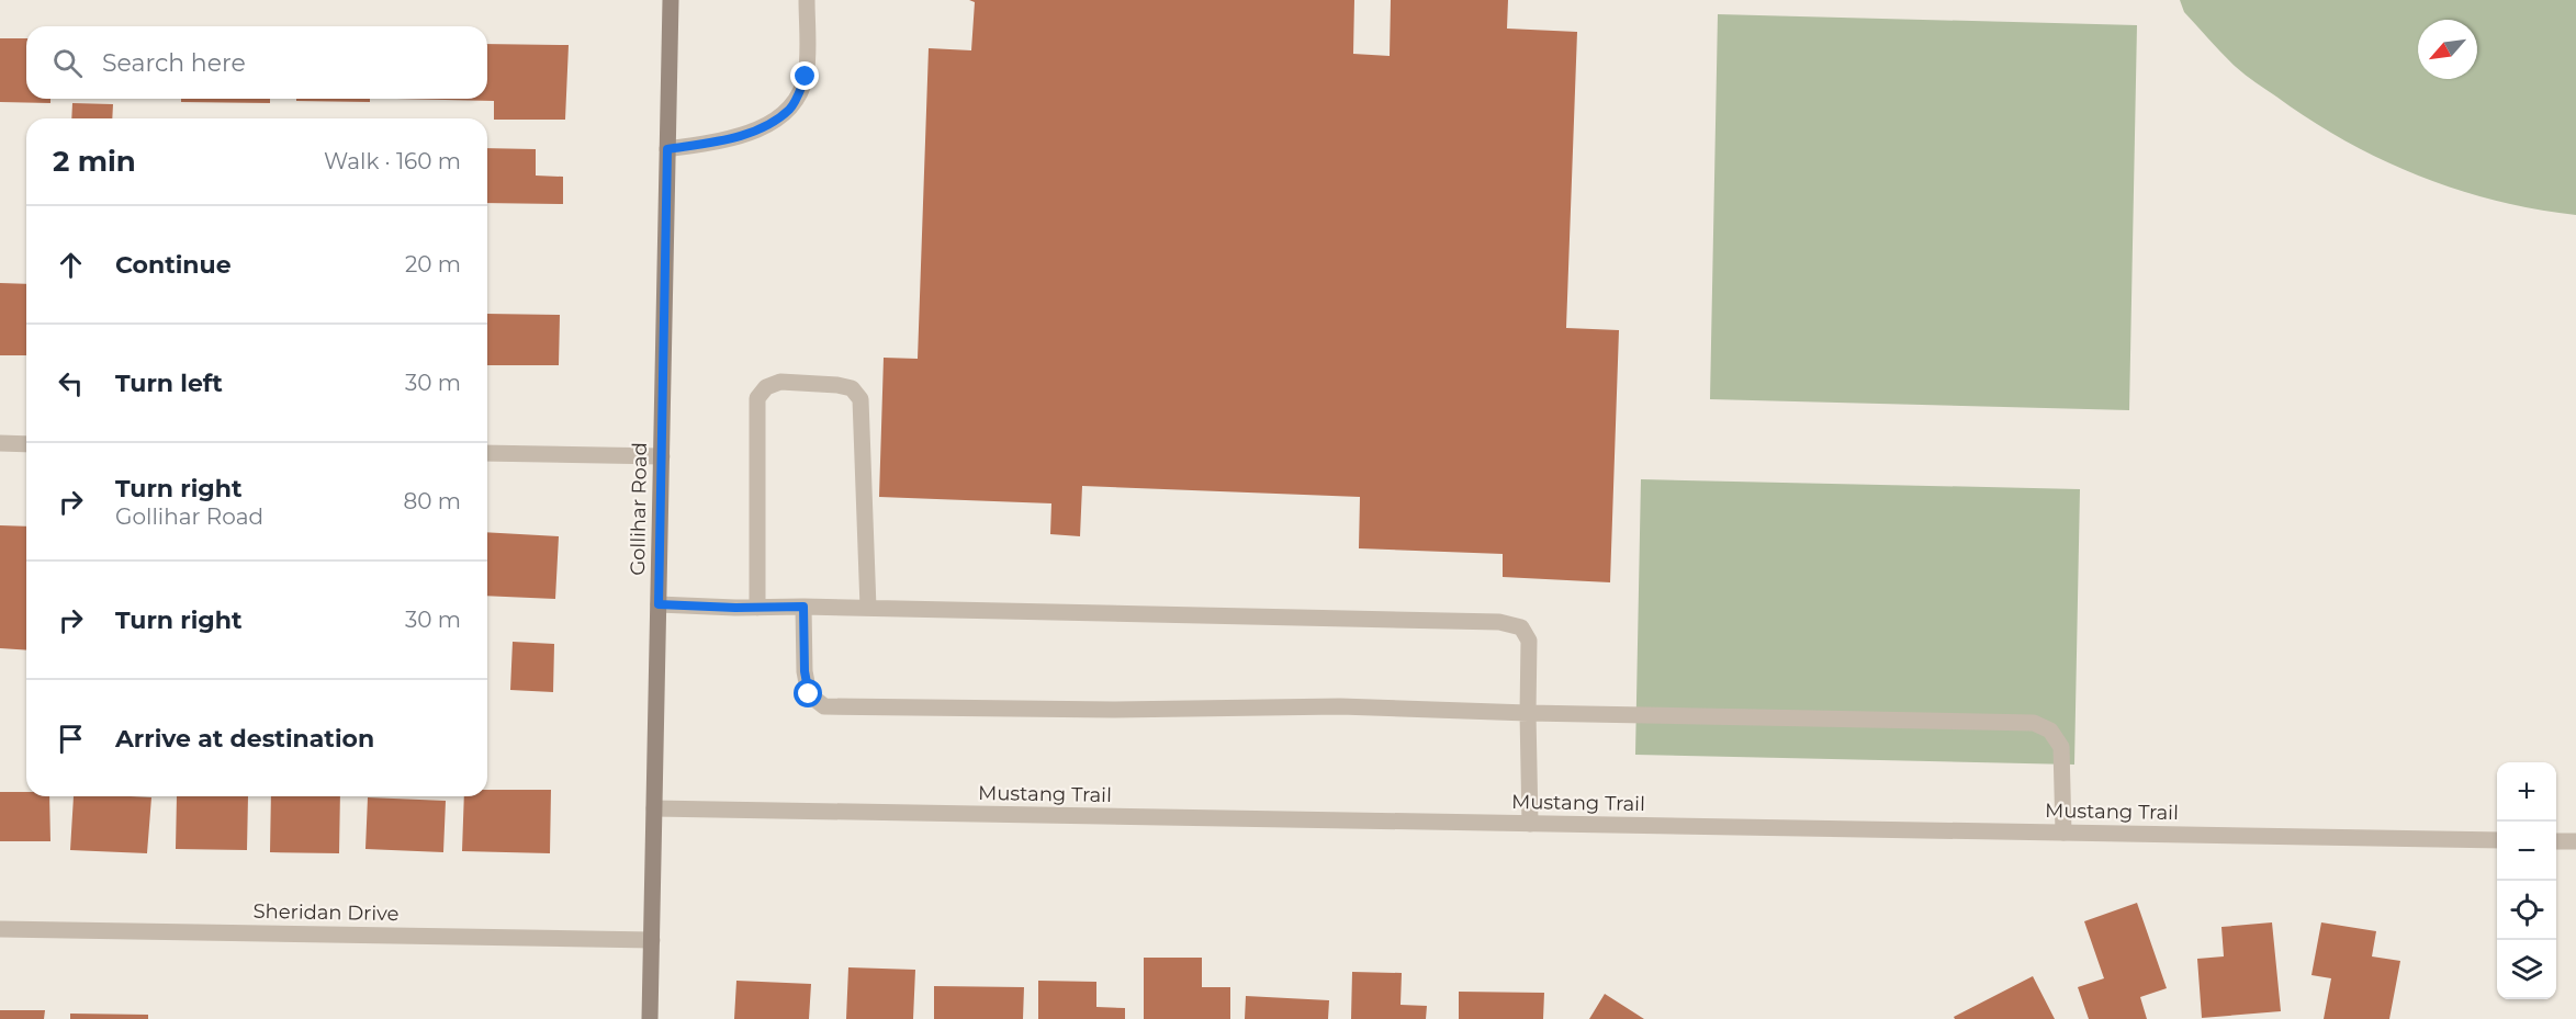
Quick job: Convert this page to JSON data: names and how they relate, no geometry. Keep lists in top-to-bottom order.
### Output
{
  "streets": {
    "street": ["Gollihar Road", "Mustang Trail", "Sheridan Drive"]
  },
  "crossings": [
    ["Gollihar Road", "Mustang Trail"],
    ["Gollihar Road", "Sheridan Drive"]
  ],
  "north": "bottom left",
  "page": {
    "search": "Search here",
    "heading": ["2 min", "Walk · 160 m"],
    "list": [
      ["Continue", "20 m"],
      ["Turn left", "30 m"],
      ["Turn right", "Gollihar Road", "80 m"],
      ["Turn right", "30 m"],
      "Arrive at destination"
    ],
    "map_buttons": ["+", "−"]
  }
}
